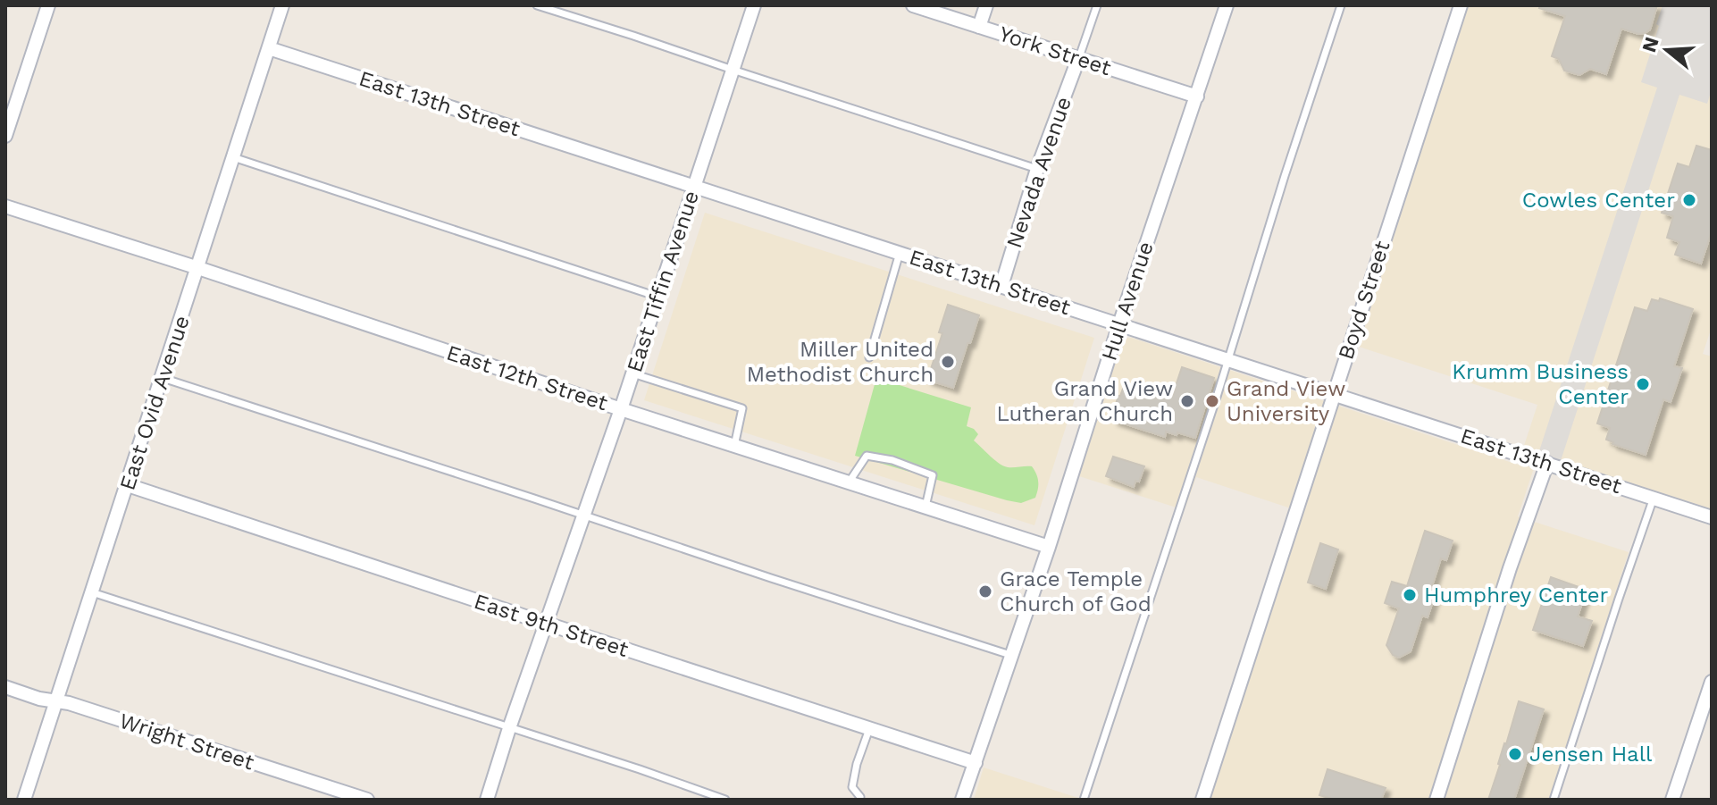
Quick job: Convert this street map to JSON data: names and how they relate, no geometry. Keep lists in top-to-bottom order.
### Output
{
  "streets": {
    "street": [
      "York Street",
      "East 13th Street",
      "Nevada Avenue",
      "East Tiffin Avenue",
      "Boyd Street",
      "Hull Avenue",
      "East 12th Street",
      "East Ovid Avenue",
      "East 9th Street",
      "Wright Street"
    ]
  },
  "crossings": [
    ["York Street", "Nevada Avenue"],
    ["York Street", "Hull Avenue"],
    ["East 13th Street", "Nevada Avenue"],
    ["East 13th Street", "East Tiffin Avenue"],
    ["East 13th Street", "Boyd Street"],
    ["East 13th Street", "Hull Avenue"],
    ["East 13th Street", "East Ovid Avenue"],
    ["East Tiffin Avenue", "East 12th Street"],
    ["East Tiffin Avenue", "East 9th Street"],
    ["Hull Avenue", "East 12th Street"],
    ["Hull Avenue", "East 9th Street"],
    ["East 12th Street", "East Ovid Avenue"],
    ["East Ovid Avenue", "East 9th Street"],
    ["East Ovid Avenue", "Wright Street"]
  ],
  "places": [
    "Cowles Center",
    "Miller United Methodist Church",
    "Krumm Business Center",
    "Grand View Lutheran Church",
    "Grand View University",
    "Grace Temple Church of God",
    "Humphrey Center",
    "Jensen Hall"
  ],
  "north": "left"
}
